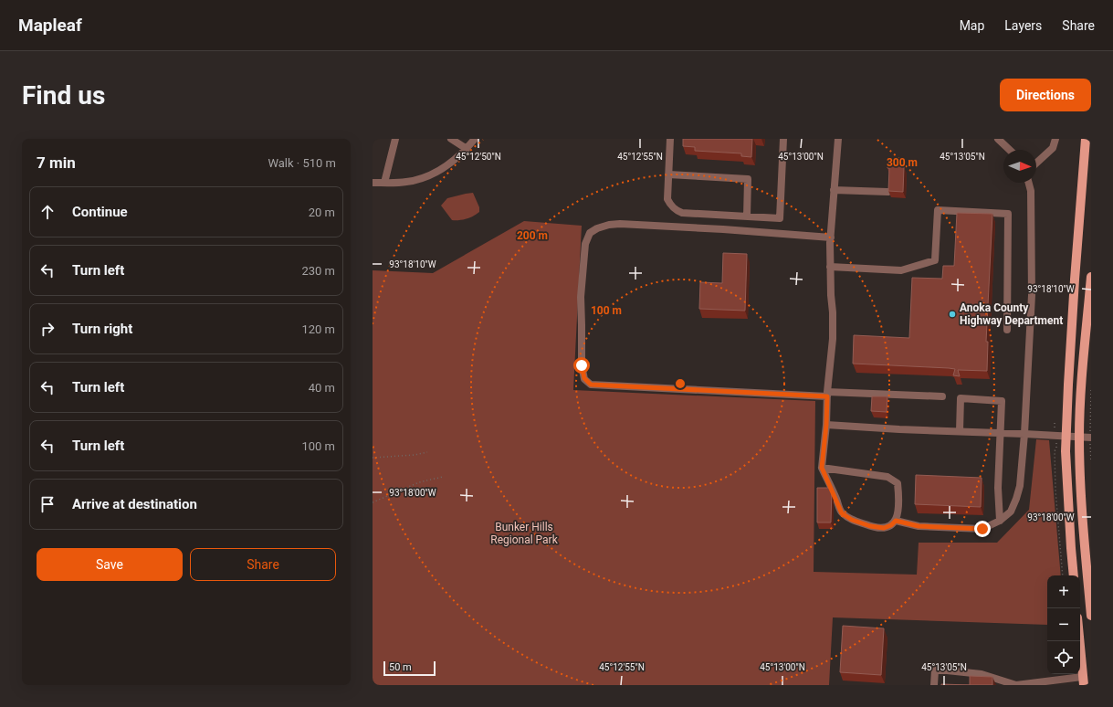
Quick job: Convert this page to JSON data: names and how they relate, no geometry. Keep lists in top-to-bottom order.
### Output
{
  "parks": ["Bunker Hills Regional Park"],
  "places": ["Anoka County Highway Department"],
  "scale_bar": "50 m",
  "north": "right",
  "page": {
    "header": "Mapleaf",
    "nav": ["Map", "Layers", "Share"],
    "buttons": [
      "Directions",
      ["Save", "Share"]
    ],
    "title": "Find us",
    "heading": ["7 min", "Walk · 510 m"],
    "list": [
      ["Continue", "20 m"],
      ["Turn left", "230 m"],
      ["Turn right", "120 m"],
      ["Turn left", "40 m"],
      ["Turn left", "100 m"],
      "Arrive at destination"
    ],
    "map_buttons": ["+", "−"],
    "scale": "50 m"
  },
  "coordinates": [
    "45°12'50\"N",
    "45°12'55\"N",
    "45°13'00\"N",
    "45°13'05\"N",
    "93°18'10\"W",
    "93°18'00\"W"
  ],
  "rings": ["300 m", "200 m", "100 m"]
}
